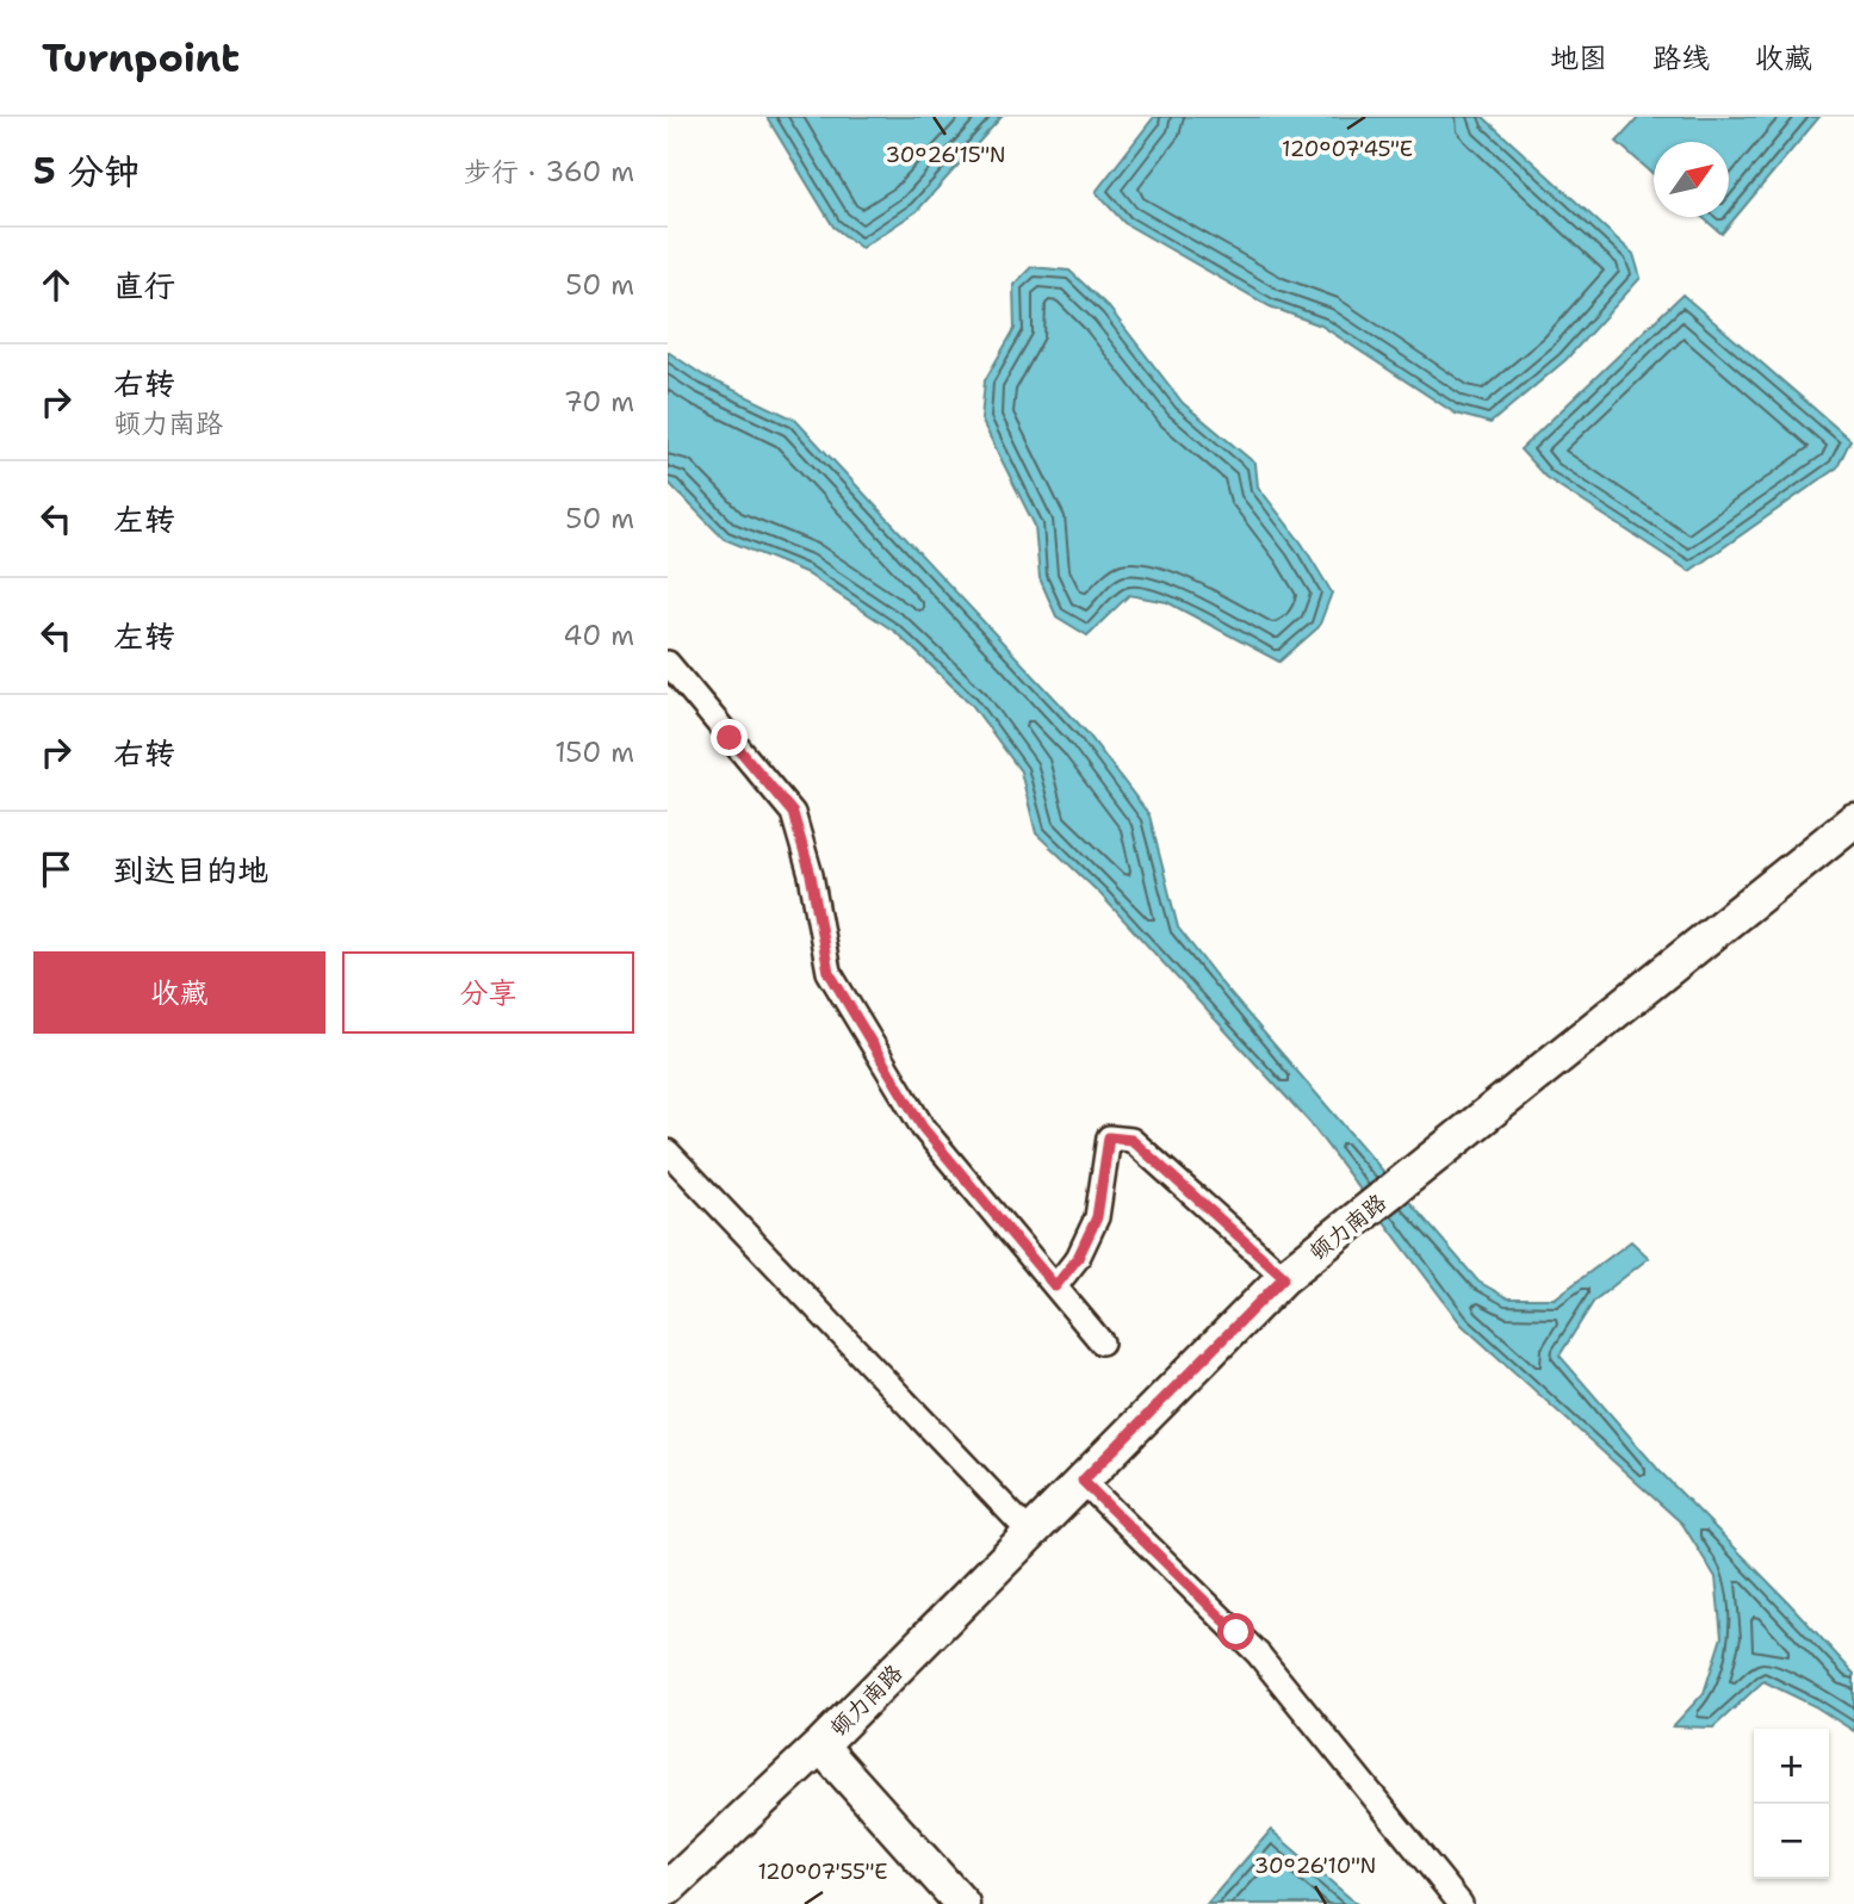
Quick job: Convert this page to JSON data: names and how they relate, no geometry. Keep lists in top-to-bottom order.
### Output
{
  "streets": {
    "street": ["顿力南路"]
  },
  "north": "top right",
  "page": {
    "header": "Turnpoint",
    "nav": ["地图", "路线", "收藏"],
    "heading": ["5 分钟", "步行 · 360 m"],
    "list": [
      ["直行", "50 m"],
      ["右转", "顿力南路", "70 m"],
      ["左转", "50 m"],
      ["左转", "40 m"],
      ["右转", "150 m"],
      "到达目的地"
    ],
    "buttons": ["收藏", "分享"],
    "map_buttons": ["+", "−"]
  },
  "coordinates": [
    "120°07'45\"E",
    "30°26'15\"N",
    "30°26'10\"N",
    "120°07'55\"E"
  ]
}
